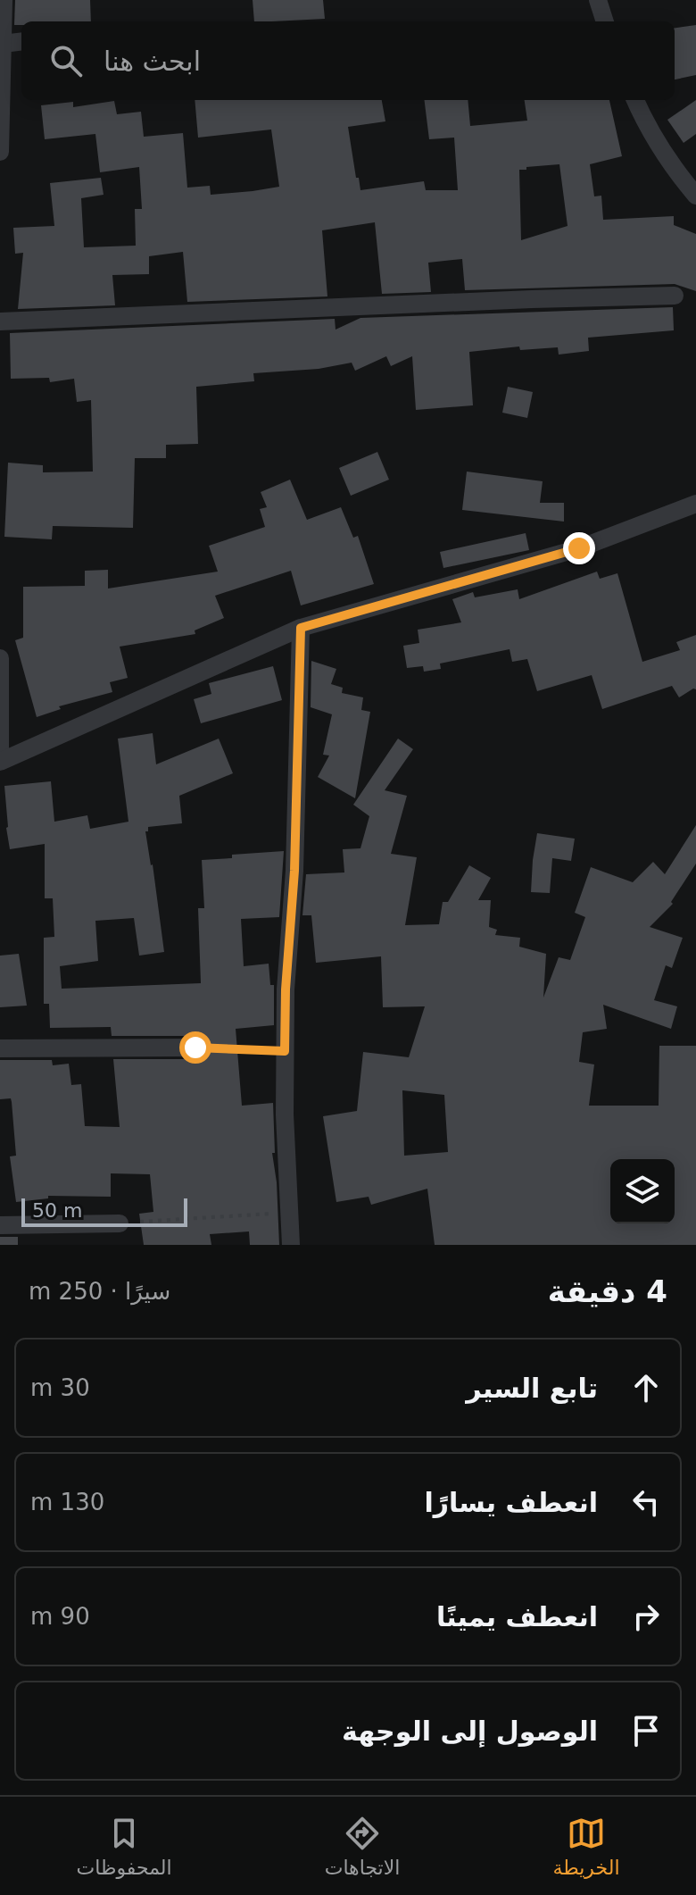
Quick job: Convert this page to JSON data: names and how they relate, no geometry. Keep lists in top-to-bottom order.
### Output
{
  "scale_bar": "50 m",
  "page": {
    "search": "ابحث هنا",
    "scale": "50 m",
    "heading": ["4 دقيقة", "سيرًا · 250 m"],
    "list": [
      ["تابع السير", "30 m"],
      ["انعطف يسارًا", "130 m"],
      ["انعطف يمينًا", "90 m"],
      "الوصول إلى الوجهة"
    ],
    "nav": ["الخريطة", "الاتجاهات", "المحفوظات"]
  }
}
